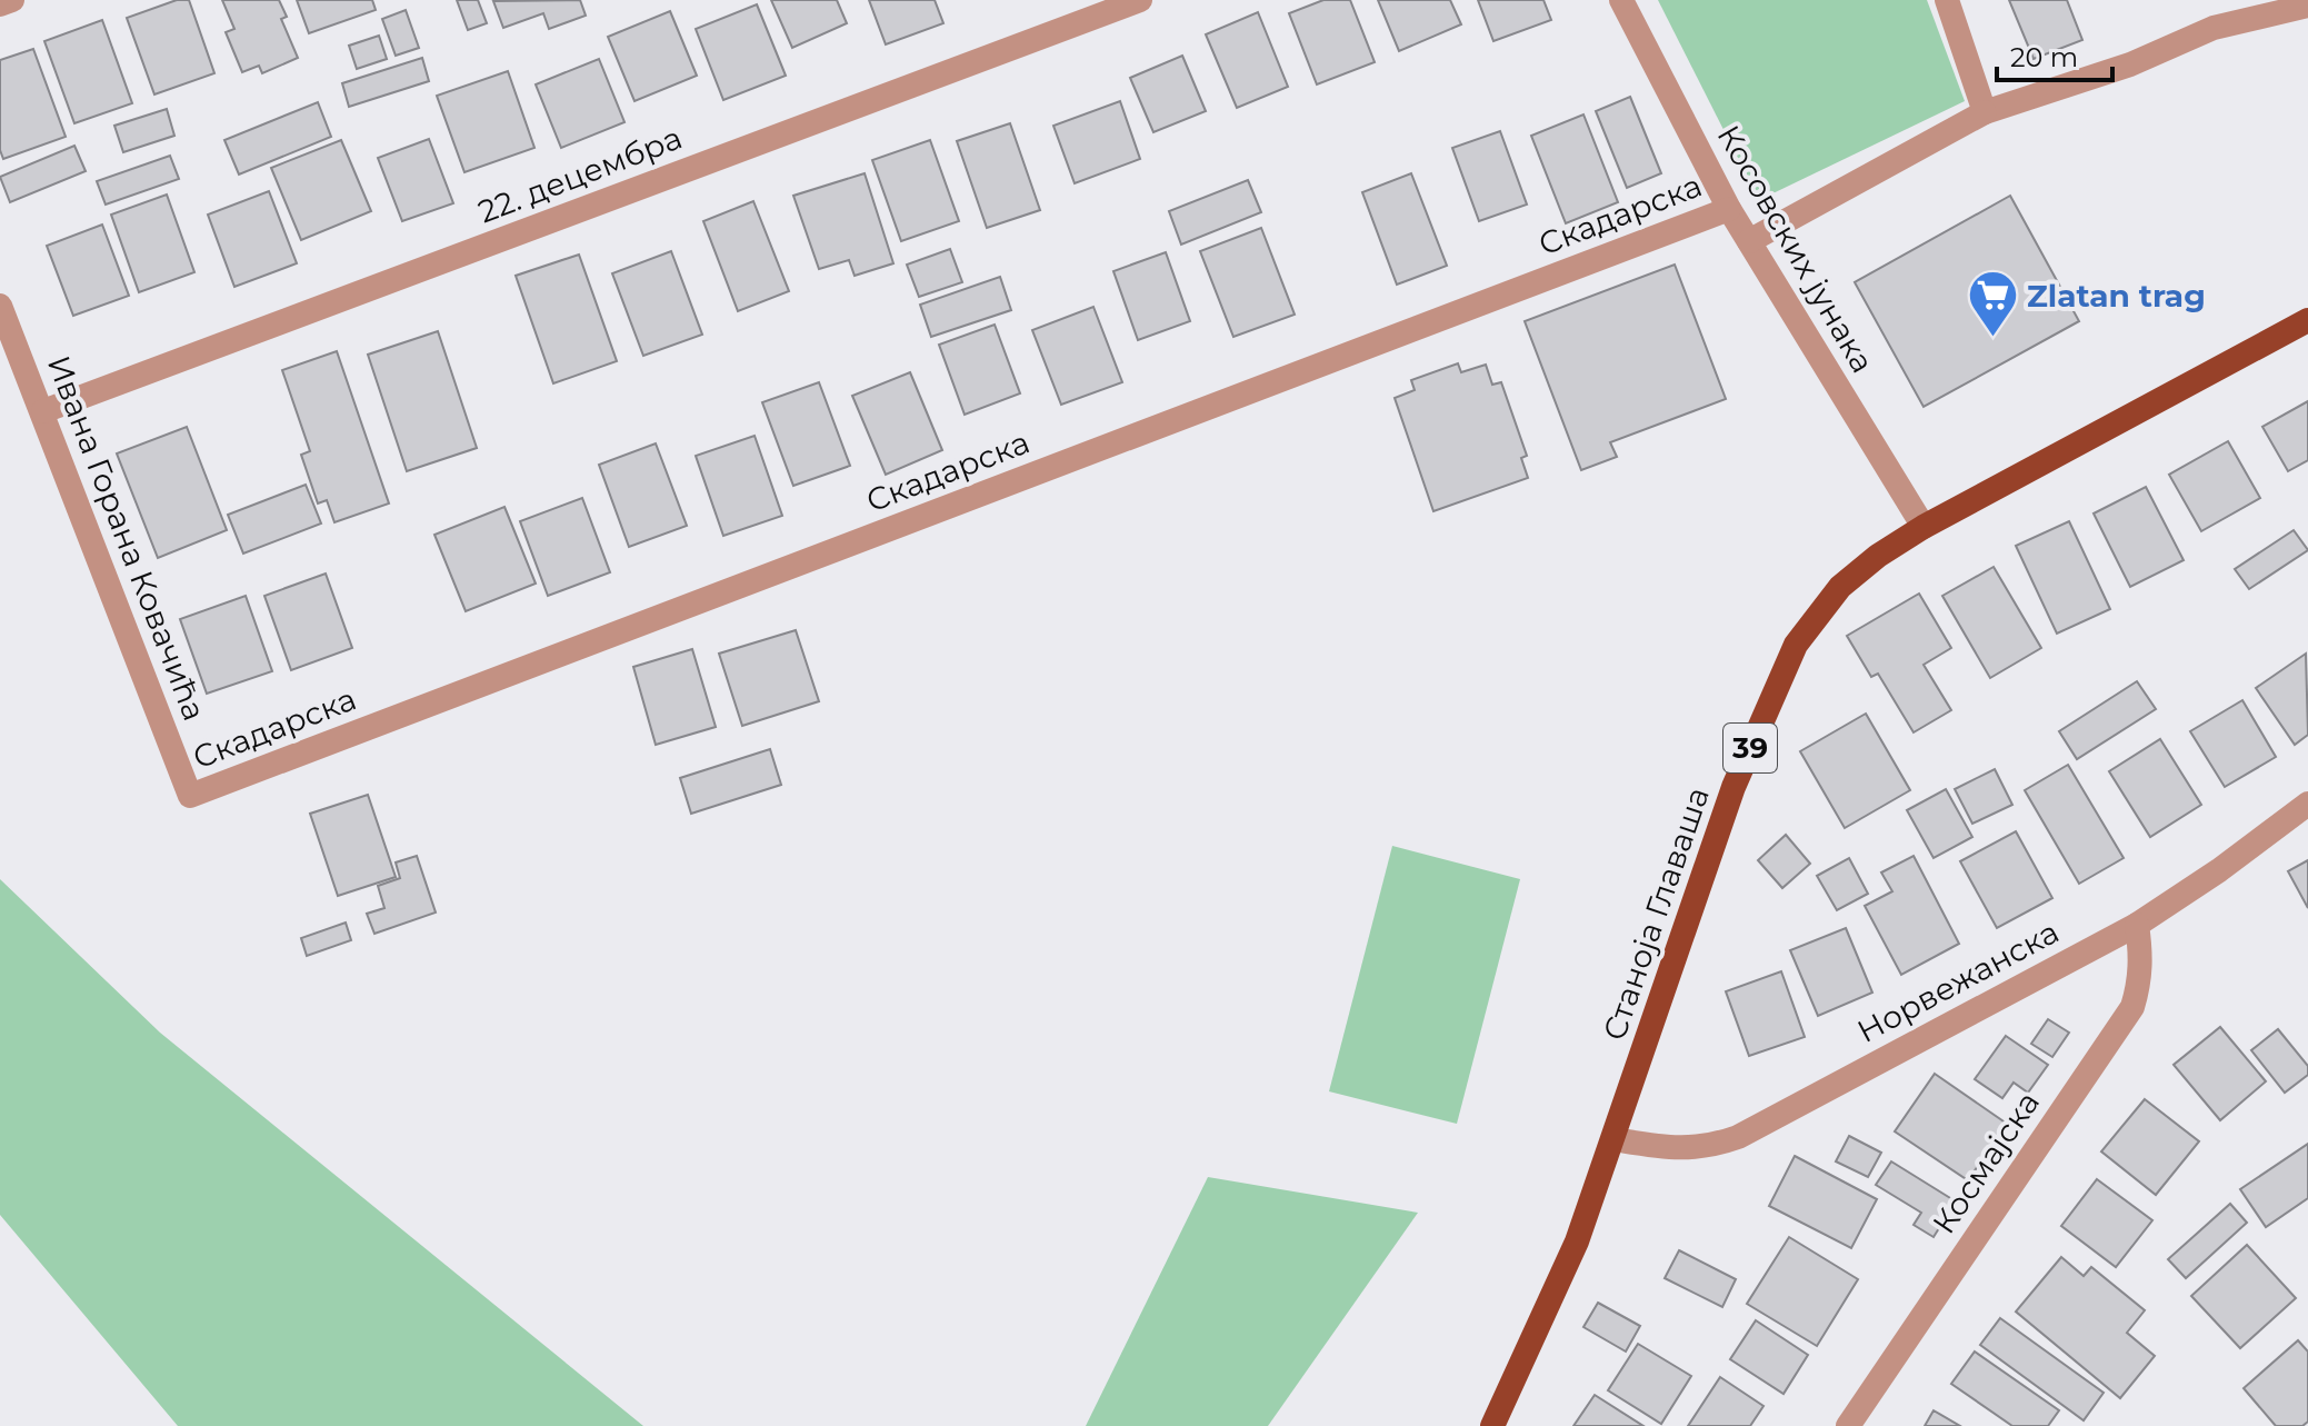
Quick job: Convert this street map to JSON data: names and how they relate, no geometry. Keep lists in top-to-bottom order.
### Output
{
  "streets": {
    "main road": ["39", "Станоја Главаша"],
    "street": [
      "22. децембра",
      "Скадарска",
      "Косовских јунака",
      "Ивана Горана Ковачића",
      "Норвежанска",
      "Космајска"
    ]
  },
  "crossings": [
    ["22. децембра", "Ивана Горана Ковачића"],
    ["Скадарска", "Косовских јунака"],
    ["Скадарска", "Ивана Горана Ковачића"],
    ["Косовских јунака", "Станоја Главаша"],
    ["Станоја Главаша", "Норвежанска"],
    ["Норвежанска", "Космајска"]
  ],
  "places": {
    "supermarket": ["Zlatan trag"]
  },
  "scale_bar": "20 m"
}
